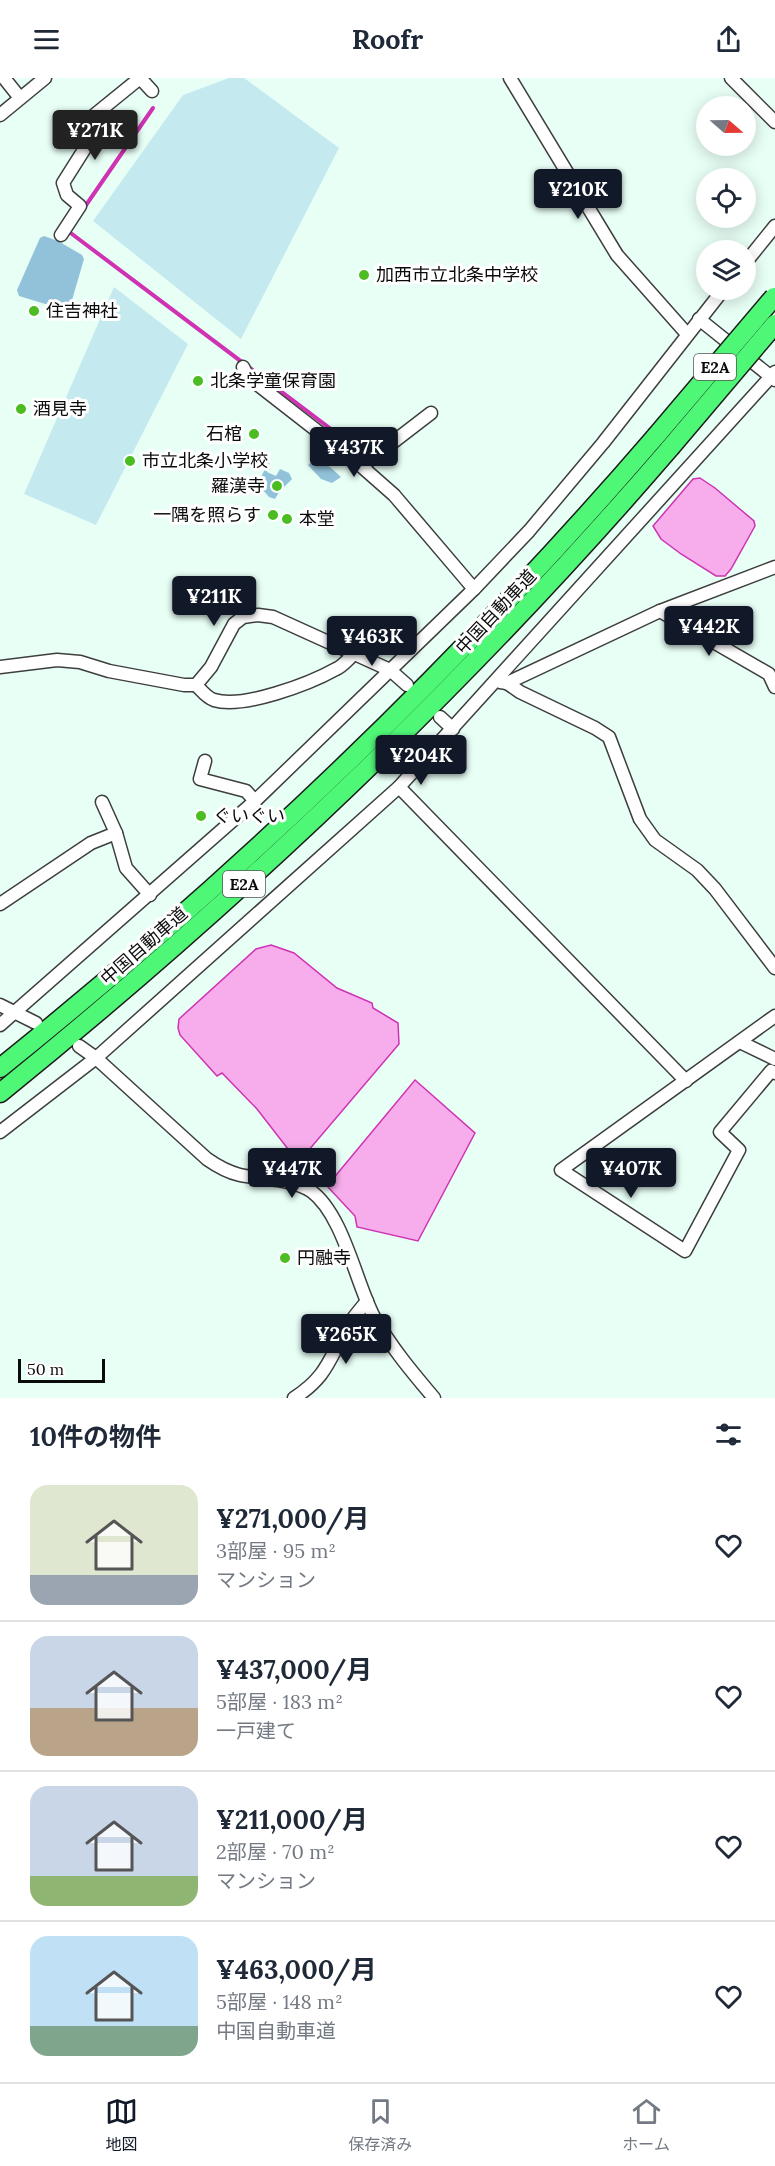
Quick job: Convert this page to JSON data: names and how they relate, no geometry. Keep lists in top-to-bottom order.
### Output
{
  "streets": {
    "highway": ["E2A", "中国自動車道"]
  },
  "places": [
    "加西市立北条中学校",
    "住吉神社",
    "北条学童保育園",
    "酒見寺",
    "石棺",
    "市立北条小学校",
    "羅漢寺",
    "一隅を照らす",
    "本堂",
    "ぐいぐい",
    "円融寺"
  ],
  "scale_bar": "50 m",
  "north": "right",
  "page": {
    "header": "Roofr",
    "price": [
      "¥271K",
      "¥210K",
      "¥437K",
      "¥211K",
      "¥442K",
      "¥463K",
      "¥204K",
      "¥447K",
      "¥407K",
      "¥265K"
    ],
    "scale": "50 m",
    "heading": "10件の物件",
    "list": [
      {
        "name": "¥271,000/月",
        "note": "3部屋 · 95 m² · マンション"
      },
      {
        "name": "¥437,000/月",
        "note": "5部屋 · 183 m² · 一戸建て"
      },
      {
        "name": "¥211,000/月",
        "note": "2部屋 · 70 m² · マンション"
      },
      {
        "name": "¥463,000/月",
        "note": "5部屋 · 148 m² · 中国自動車道"
      }
    ],
    "tabs": ["地図", "保存済み", "ホーム"]
  }
}
